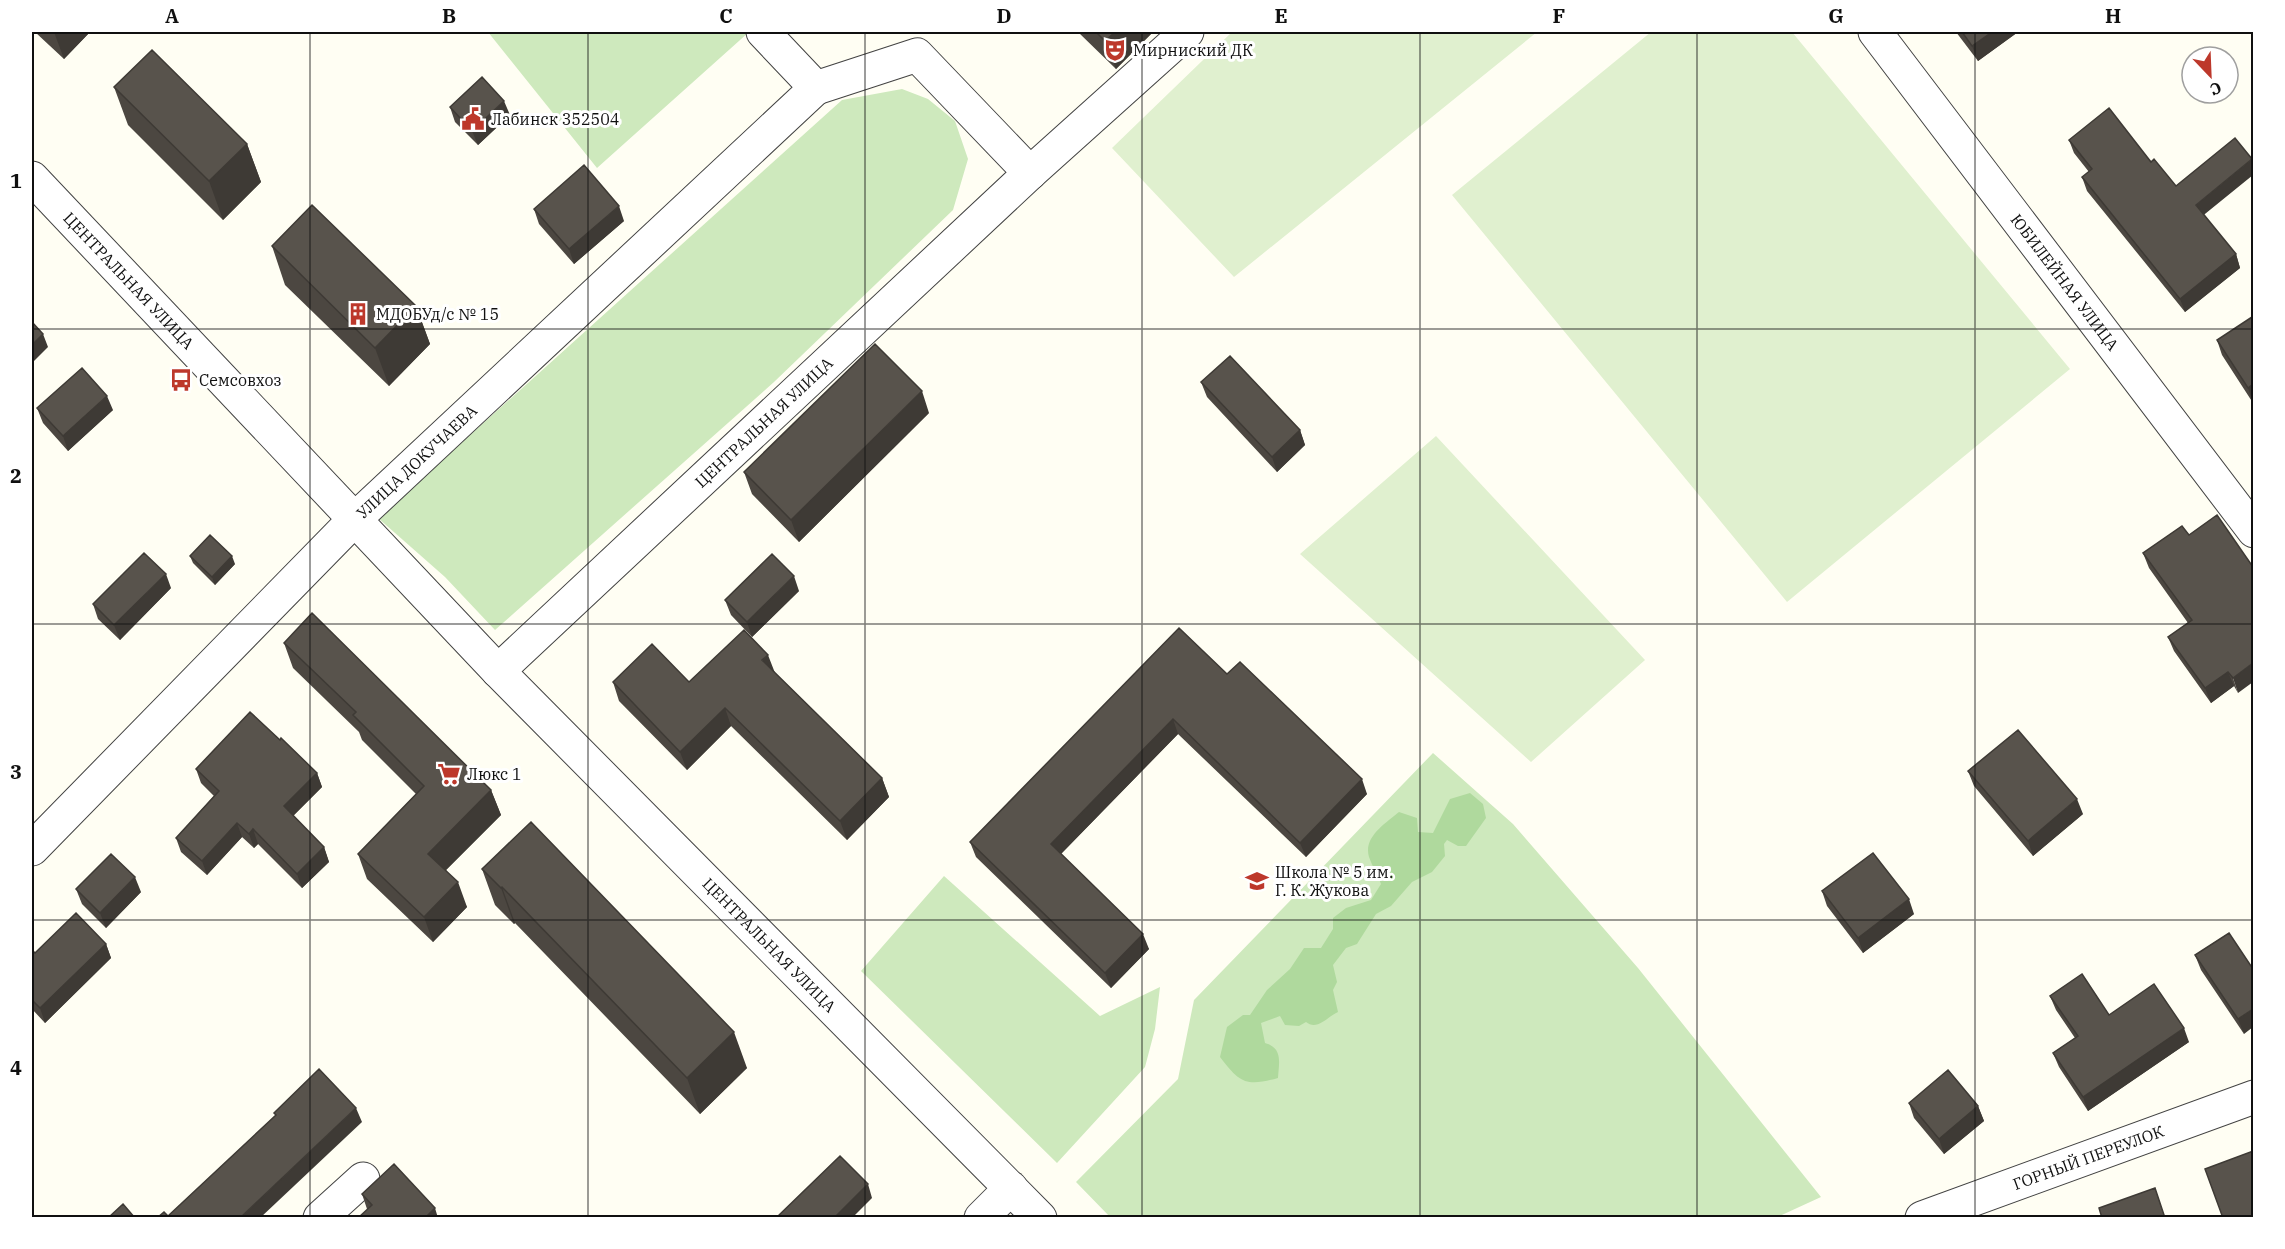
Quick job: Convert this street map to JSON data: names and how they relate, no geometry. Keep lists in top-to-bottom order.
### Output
{
  "streets": {
    "street": [
      "ЦЕНТРАЛЬНАЯ УЛИЦА",
      "ЮБИЛЕЙНАЯ УЛИЦА",
      "УЛИЦА ДОКУЧАЕВА",
      "ГОРНЫЙ ПЕРЕУЛОК"
    ]
  },
  "crossings": [
    ["ЦЕНТРАЛЬНАЯ УЛИЦА", "УЛИЦА ДОКУЧАЕВА"]
  ],
  "places": {
    "theatre": ["Мирниский ДК"],
    "public building": ["Лабинск 352504"],
    "building": ["МДОБУд/с № 15"],
    "bus stop": ["Семсовхоз"],
    "supermarket": ["Люкс 1"],
    "school or university": ["Школа № 5 им. Г. К. Жукова"]
  },
  "north": "bottom right",
  "grid": {
    "columns": [
      "A",
      "B",
      "C",
      "D",
      "E",
      "F",
      "G",
      "H"
    ],
    "rows": [
      "1",
      "2",
      "3",
      "4"
    ]
  }
}
